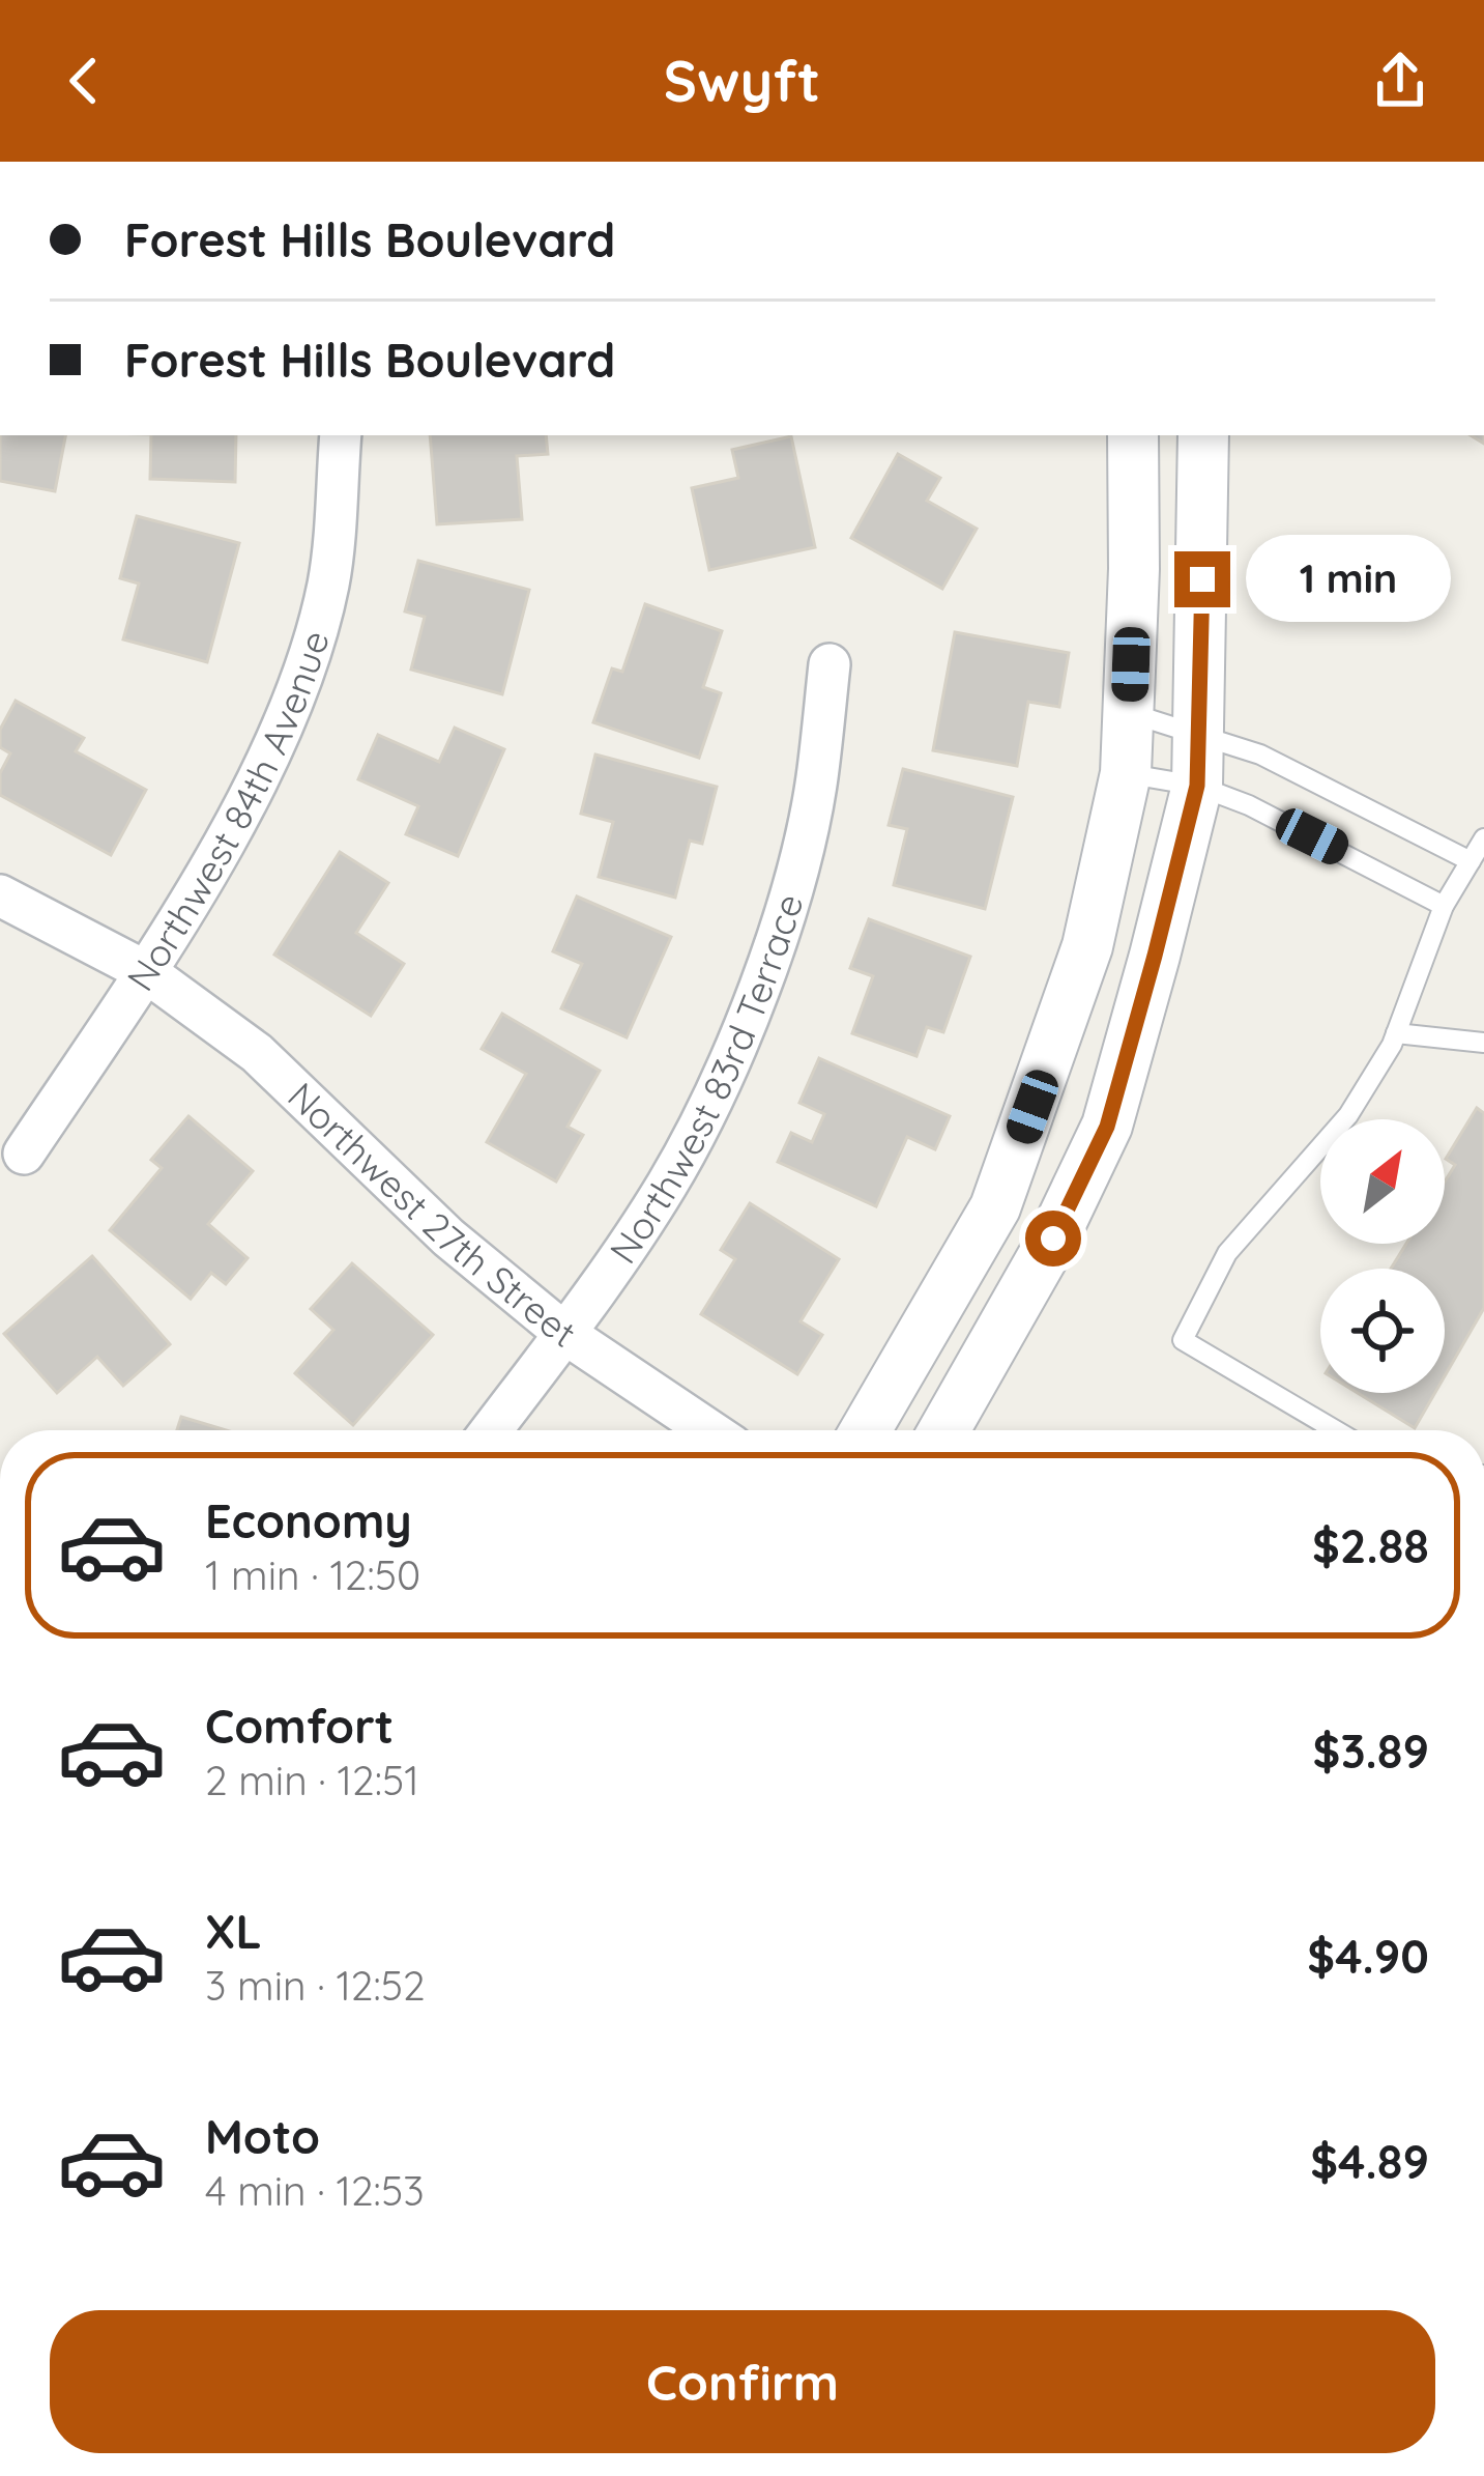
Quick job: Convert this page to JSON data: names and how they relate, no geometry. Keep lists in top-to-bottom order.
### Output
{
  "streets": {
    "street": ["Northwest 84th Avenue", "Northwest 83rd Terrace", "Northwest 27th Street"]
  },
  "crossings": [
    ["Northwest 84th Avenue", "Northwest 27th Street"],
    ["Northwest 83rd Terrace", "Northwest 27th Street"]
  ],
  "north": "top right",
  "page": {
    "header": "Swyft",
    "banner": ["Forest Hills Boulevard", "Forest Hills Boulevard"],
    "bubble": "1 min",
    "list": [
      {
        "name": "Economy",
        "note": "1 min · 12:50",
        "value": "$2.88"
      },
      {
        "name": "Comfort",
        "note": "2 min · 12:51",
        "value": "$3.89"
      },
      {
        "name": "XL",
        "note": "3 min · 12:52",
        "value": "$4.90"
      },
      {
        "name": "Moto",
        "note": "4 min · 12:53",
        "value": "$4.89"
      }
    ],
    "buttons": "Confirm"
  }
}
